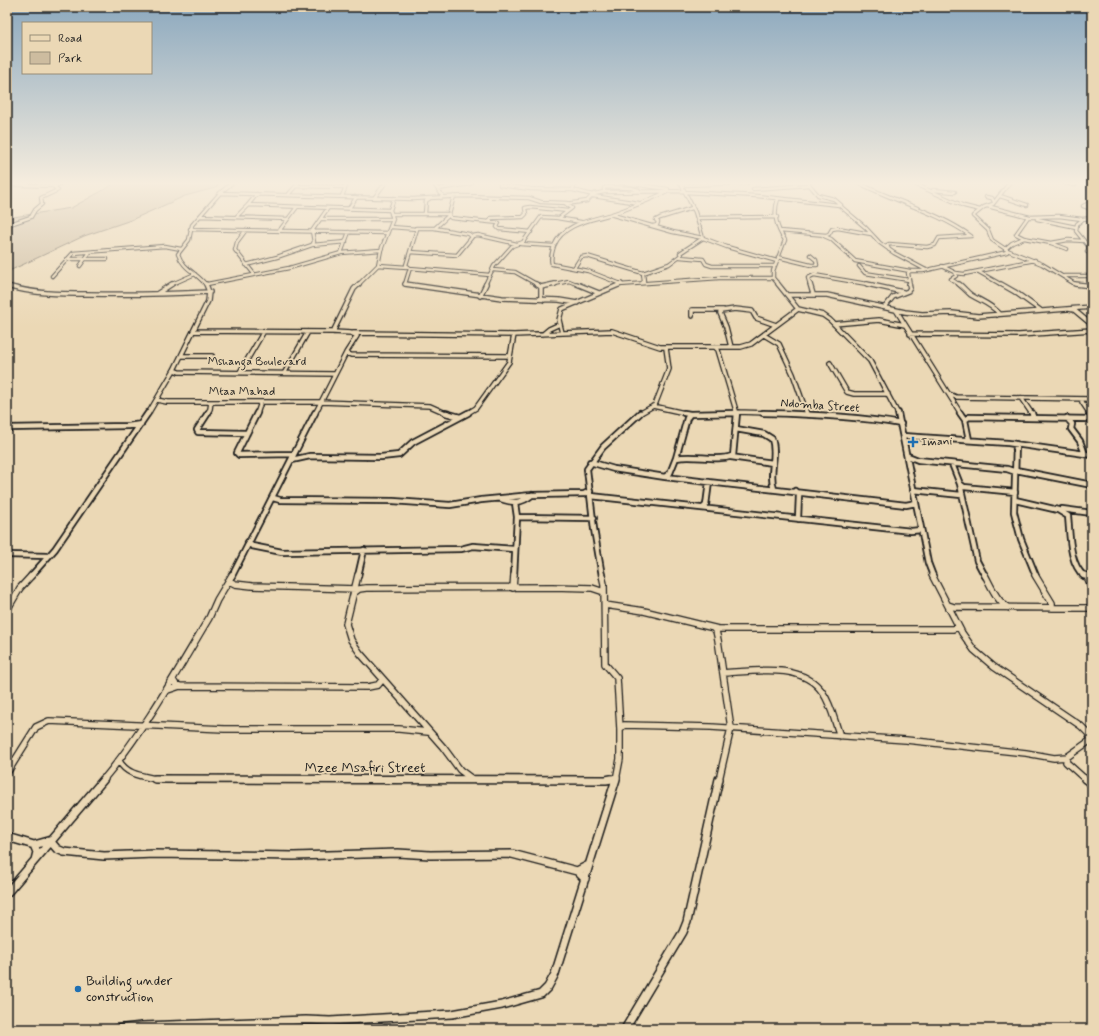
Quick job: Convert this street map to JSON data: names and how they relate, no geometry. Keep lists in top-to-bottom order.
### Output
{
  "streets": {
    "street": [
      "Mshanga Boulevard",
      "Mtaa Mahad",
      "Ndomba Street",
      "Mzee Msafiri Street"
    ]
  },
  "places": {
    "health": ["Imani"],
    "other": ["Building under construction"]
  },
  "legend": ["Road", "Park"]
}
